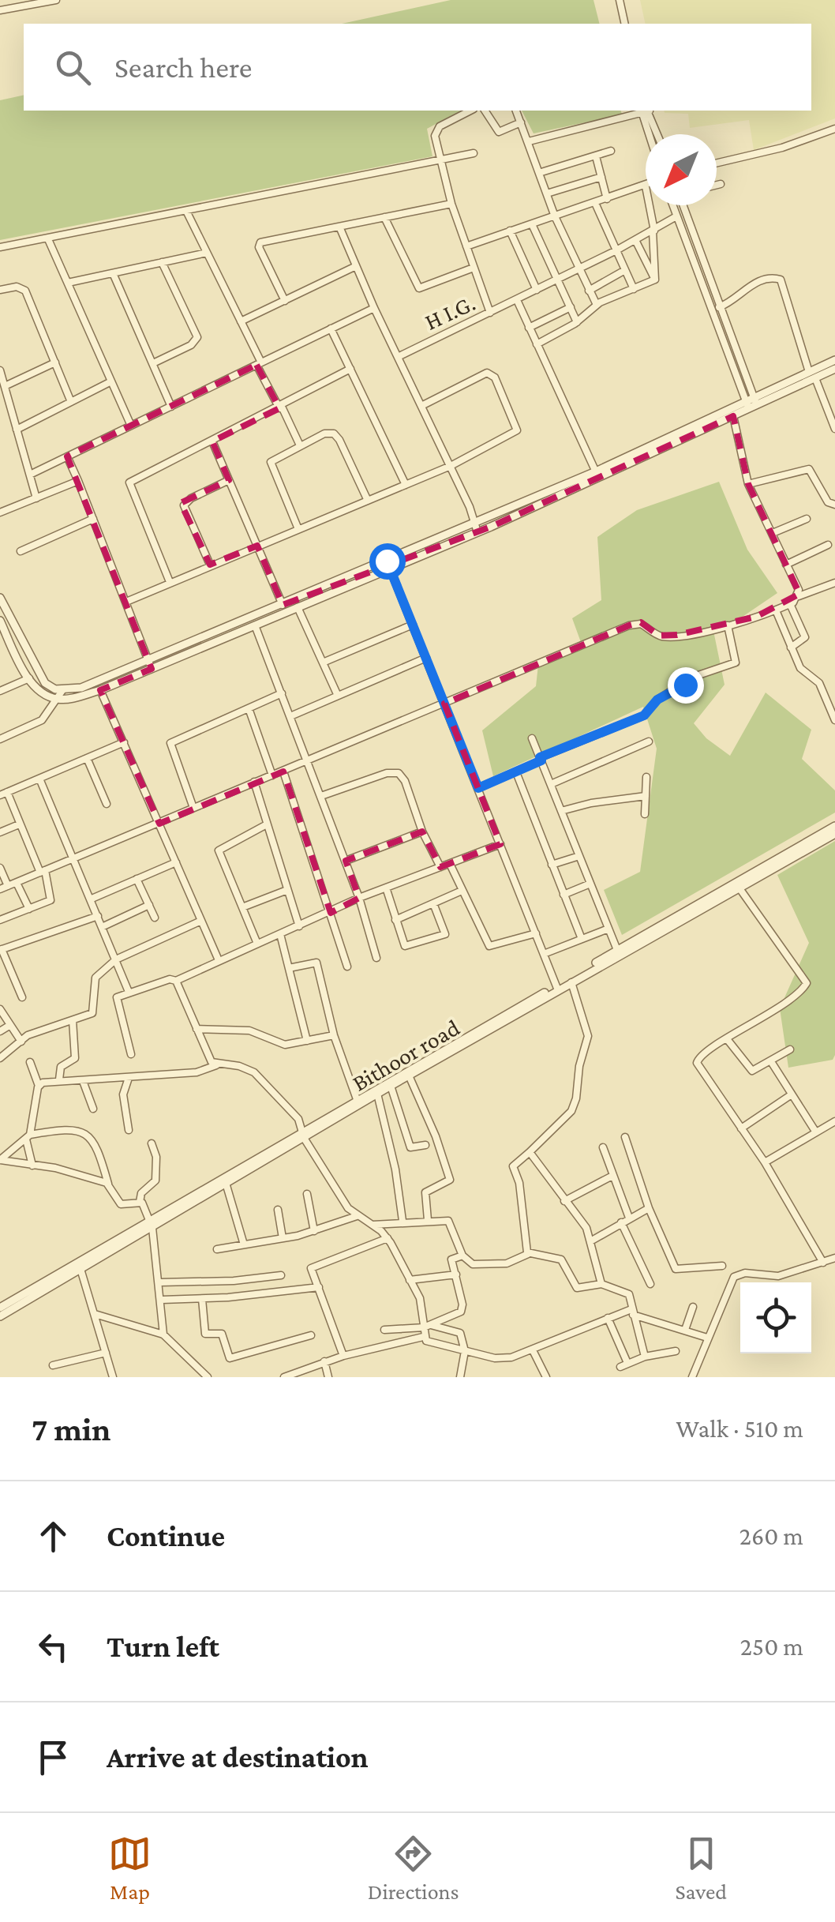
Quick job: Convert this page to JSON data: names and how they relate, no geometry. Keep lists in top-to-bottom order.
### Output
{
  "streets": {
    "street": ["H I.G.", "Bithoor road"]
  },
  "north": "bottom left",
  "page": {
    "search": "Search here",
    "heading": ["7 min", "Walk · 510 m"],
    "list": [
      ["Continue", "260 m"],
      ["Turn left", "250 m"],
      "Arrive at destination"
    ],
    "nav": ["Map", "Directions", "Saved"]
  }
}
